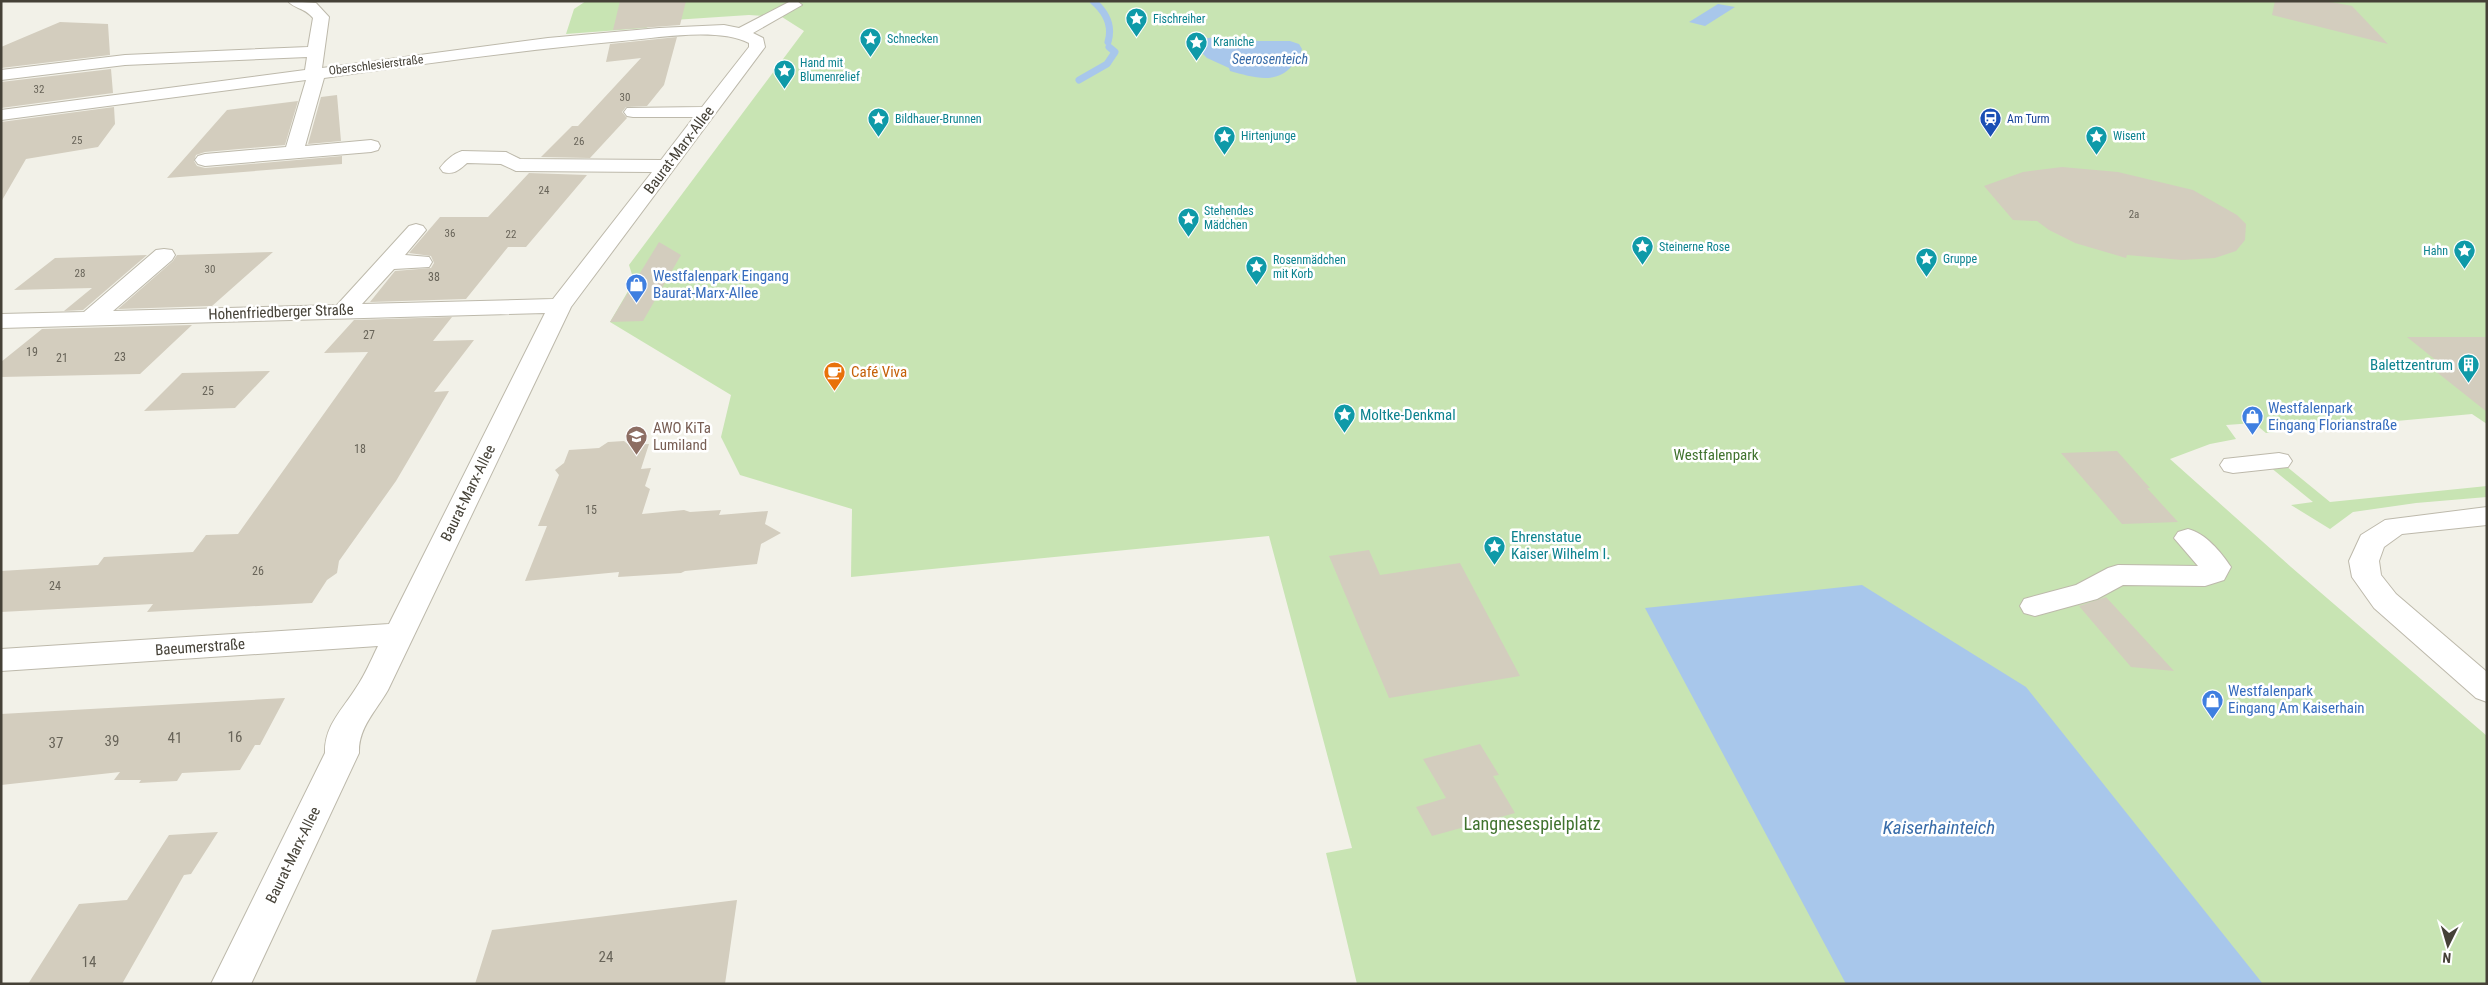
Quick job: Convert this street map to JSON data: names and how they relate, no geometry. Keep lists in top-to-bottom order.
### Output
{
  "streets": {
    "street": [
      "Oberschlesierstraße",
      "Baurat-Marx-Allee",
      "Hohenfriedberger Straße",
      "Baeumerstraße"
    ]
  },
  "crossings": [
    ["Oberschlesierstraße", "Baurat-Marx-Allee"],
    ["Baurat-Marx-Allee", "Hohenfriedberger Straße"],
    ["Baurat-Marx-Allee", "Baeumerstraße"]
  ],
  "water": ["Seerosenteich", "Kaiserhainteich"],
  "parks": ["Westfalenpark", "Langnesespielplatz"],
  "places": {
    "place": [
      "Fischreiher",
      "Schnecken",
      "Kraniche",
      "Hand mit Blumenrelief",
      "Bildhauer-Brunnen",
      "Hirtenjunge",
      "Wisent",
      "Stehendes Mädchen",
      "Steinerne Rose",
      "Hahn",
      "Gruppe",
      "Rosenmädchen mit Korb",
      "Moltke-Denkmal",
      "Ehrenstatue Kaiser Wilhelm I."
    ],
    "station": ["Am Turm"],
    "shop": ["Westfalenpark Eingang Baurat-Marx-Allee", "Westfalenpark Eingang Florianstraße", "Westfalenpark Eingang Am Kaiserhain"],
    "building": ["Balettzentrum"],
    "cafe": ["Café Viva"],
    "school or university": ["AWO KiTa Lumiland"]
  },
  "house_numbers": [
    "32",
    "30",
    "25",
    "26",
    "24",
    "2a",
    "36",
    "22",
    "30",
    "28",
    "38",
    "27",
    "19",
    "23",
    "21",
    "25",
    "18",
    "15",
    "26",
    "24",
    "16",
    "41",
    "39",
    "37",
    "24",
    "14"
  ],
  "north": "bottom"
}
